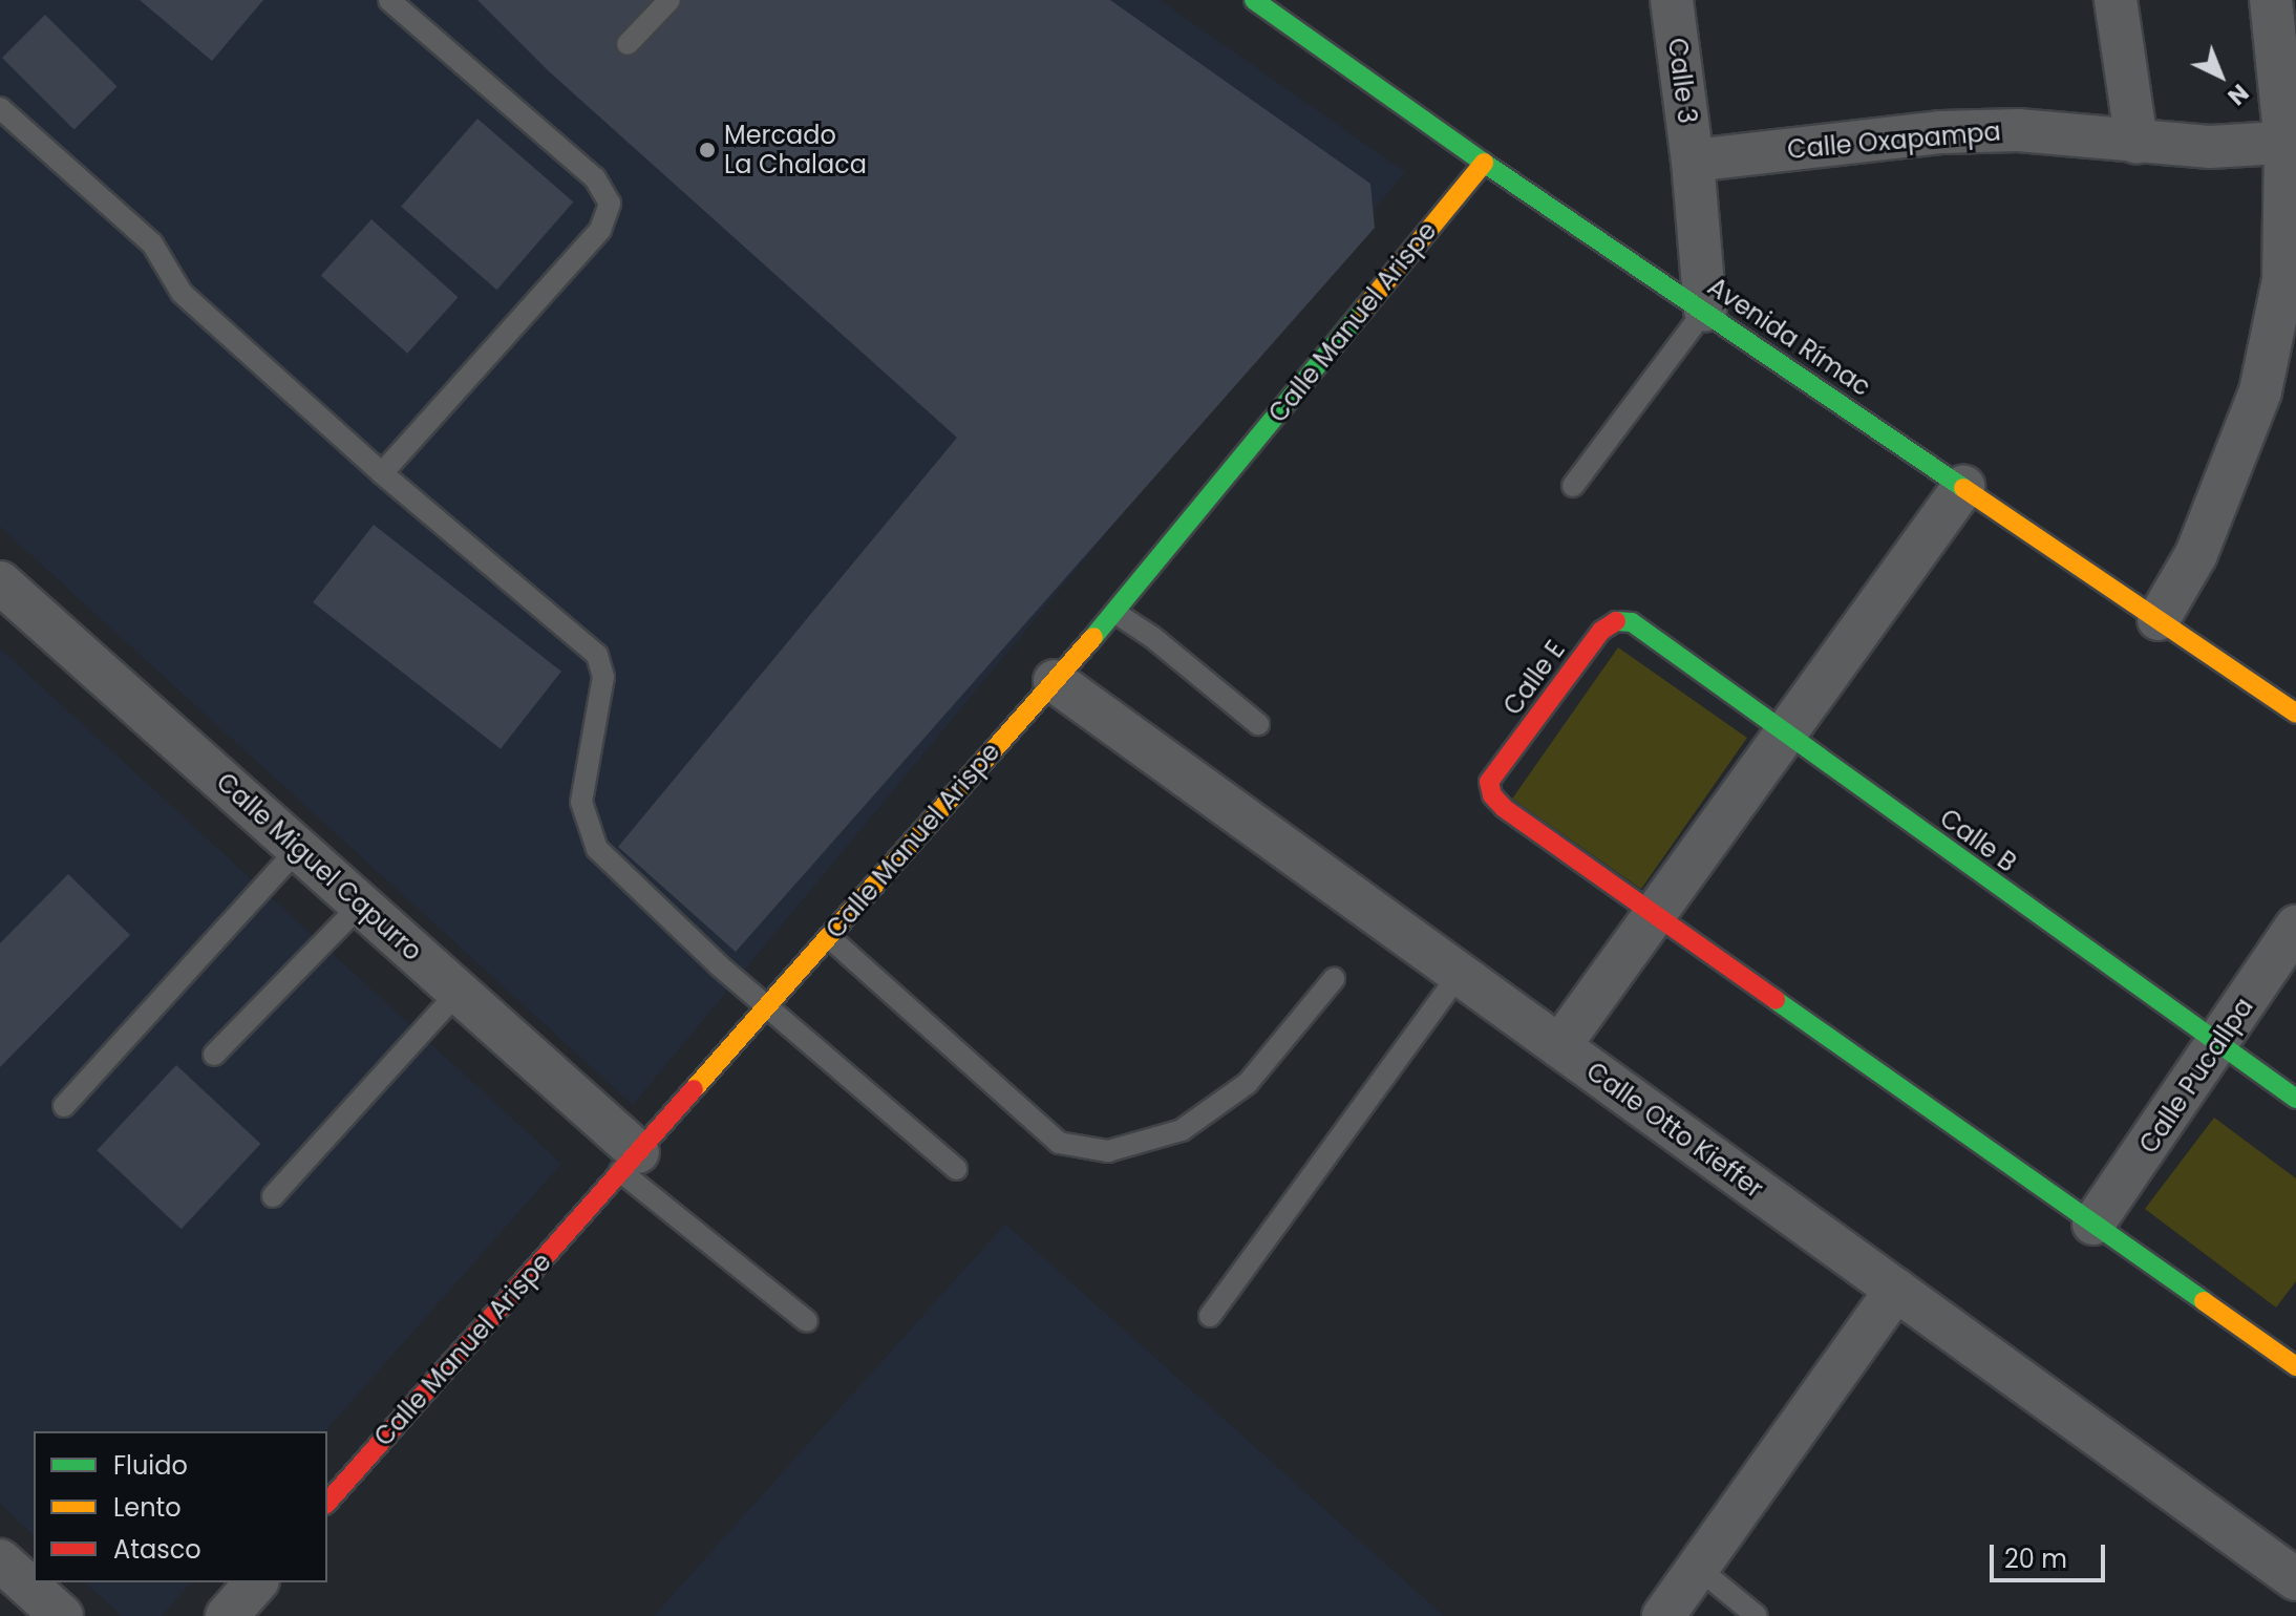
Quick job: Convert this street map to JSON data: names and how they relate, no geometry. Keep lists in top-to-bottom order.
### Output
{
  "streets": {
    "street": [
      "Calle 3",
      "Calle Oxapampa",
      "Calle Manuel Arispe",
      "Avenida Rímac",
      "Calle E",
      "Calle B",
      "Calle Miguel Capurro",
      "Calle Pucallpa",
      "Calle Otto Kieffer"
    ]
  },
  "crossings": [
    ["Calle 3", "Calle Oxapampa"],
    ["Calle Manuel Arispe", "Avenida Rímac"],
    ["Calle Manuel Arispe", "Calle Miguel Capurro"],
    ["Calle Manuel Arispe", "Calle Otto Kieffer"],
    ["Calle E", "Calle B"],
    ["Calle B", "Calle Pucallpa"]
  ],
  "places": ["Mercado La Chalaca"],
  "legend": ["Fluido", "Lento", "Atasco"],
  "scale_bar": "20 m",
  "north": "bottom right"
}
